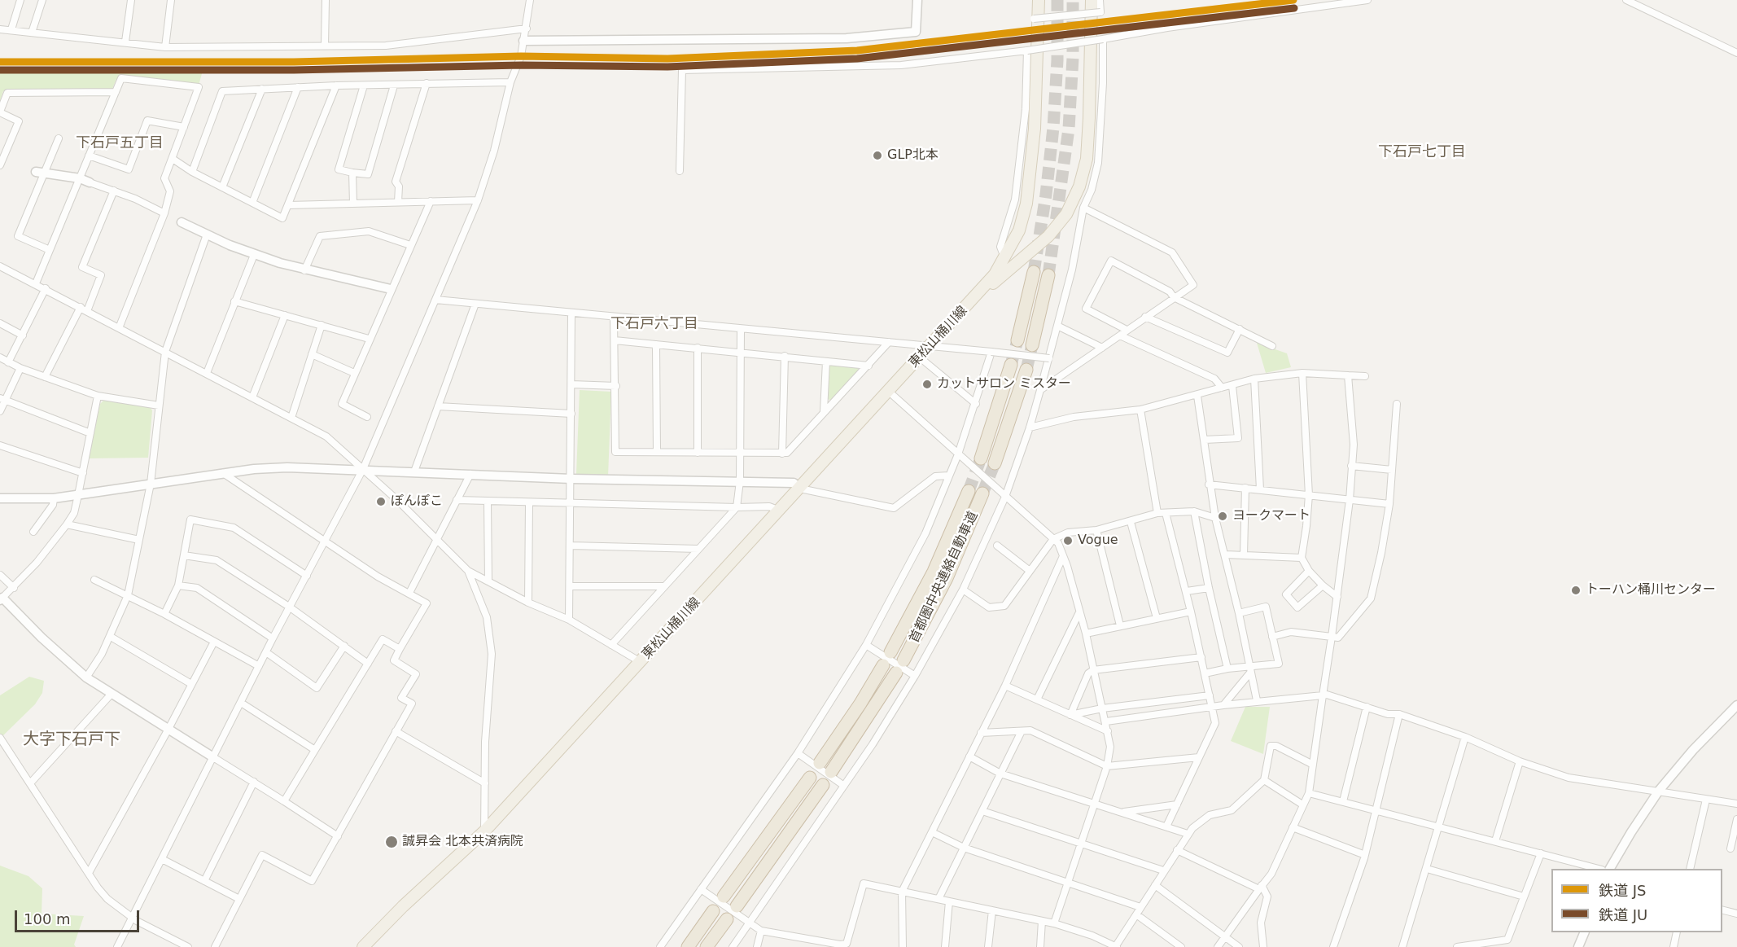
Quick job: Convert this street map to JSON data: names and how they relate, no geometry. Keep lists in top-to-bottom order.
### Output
{
  "streets": {
    "highway": ["首都圏中央連絡自動車道"],
    "main road": ["東松山桶川線"]
  },
  "districts": [
    "下石戸五丁目",
    "下石戸七丁目",
    "下石戸六丁目",
    "大字下石戸下"
  ],
  "places": [
    "GLP北本",
    "カットサロン ミスター",
    "ぽんぽこ",
    "ヨークマート",
    "Vogue",
    "トーハン桶川センター",
    "誠昇会 北本共済病院"
  ],
  "lines": ["rail line JS", "rail line JU"],
  "legend": ["鉄道 JS", "鉄道 JU"],
  "scale_bar": "100 m"
}
